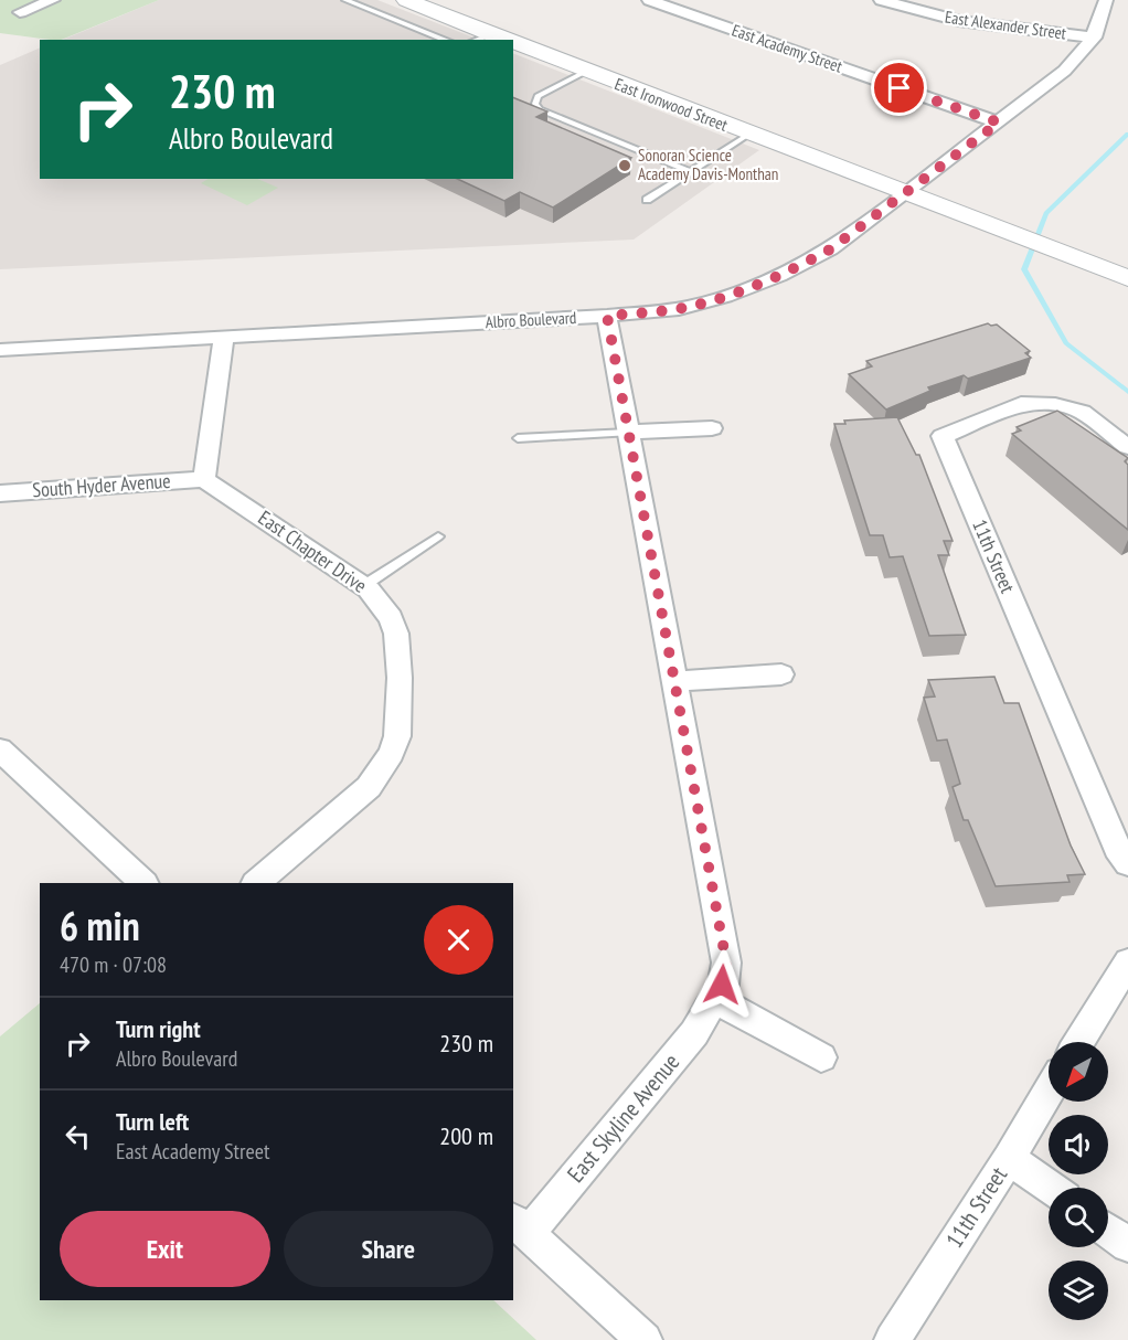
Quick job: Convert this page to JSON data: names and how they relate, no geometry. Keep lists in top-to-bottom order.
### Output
{
  "streets": {
    "street": [
      "East Alexander Street",
      "East Academy Street",
      "East Ironwood Street",
      "Albro Boulevard",
      "South Hyder Avenue",
      "East Chapter Drive",
      "11th Street",
      "East Skyline Avenue"
    ]
  },
  "crossings": [
    ["East Alexander Street", "Albro Boulevard"],
    ["East Academy Street", "Albro Boulevard"],
    ["East Ironwood Street", "Albro Boulevard"],
    ["Albro Boulevard", "East Skyline Avenue"],
    ["South Hyder Avenue", "East Chapter Drive"]
  ],
  "places": ["Sonoran Science Academy Davis-Monthan"],
  "north": "bottom left",
  "page": {
    "turn": ["230 m", "Albro Boulevard"],
    "heading": ["6 min", "470 m · 07:08"],
    "list": [
      {
        "name": "Turn right",
        "note": "Albro Boulevard",
        "value": "230 m"
      },
      {
        "name": "Turn left",
        "note": "East Academy Street",
        "value": "200 m"
      }
    ],
    "buttons": ["Exit", "Share"]
  }
}
